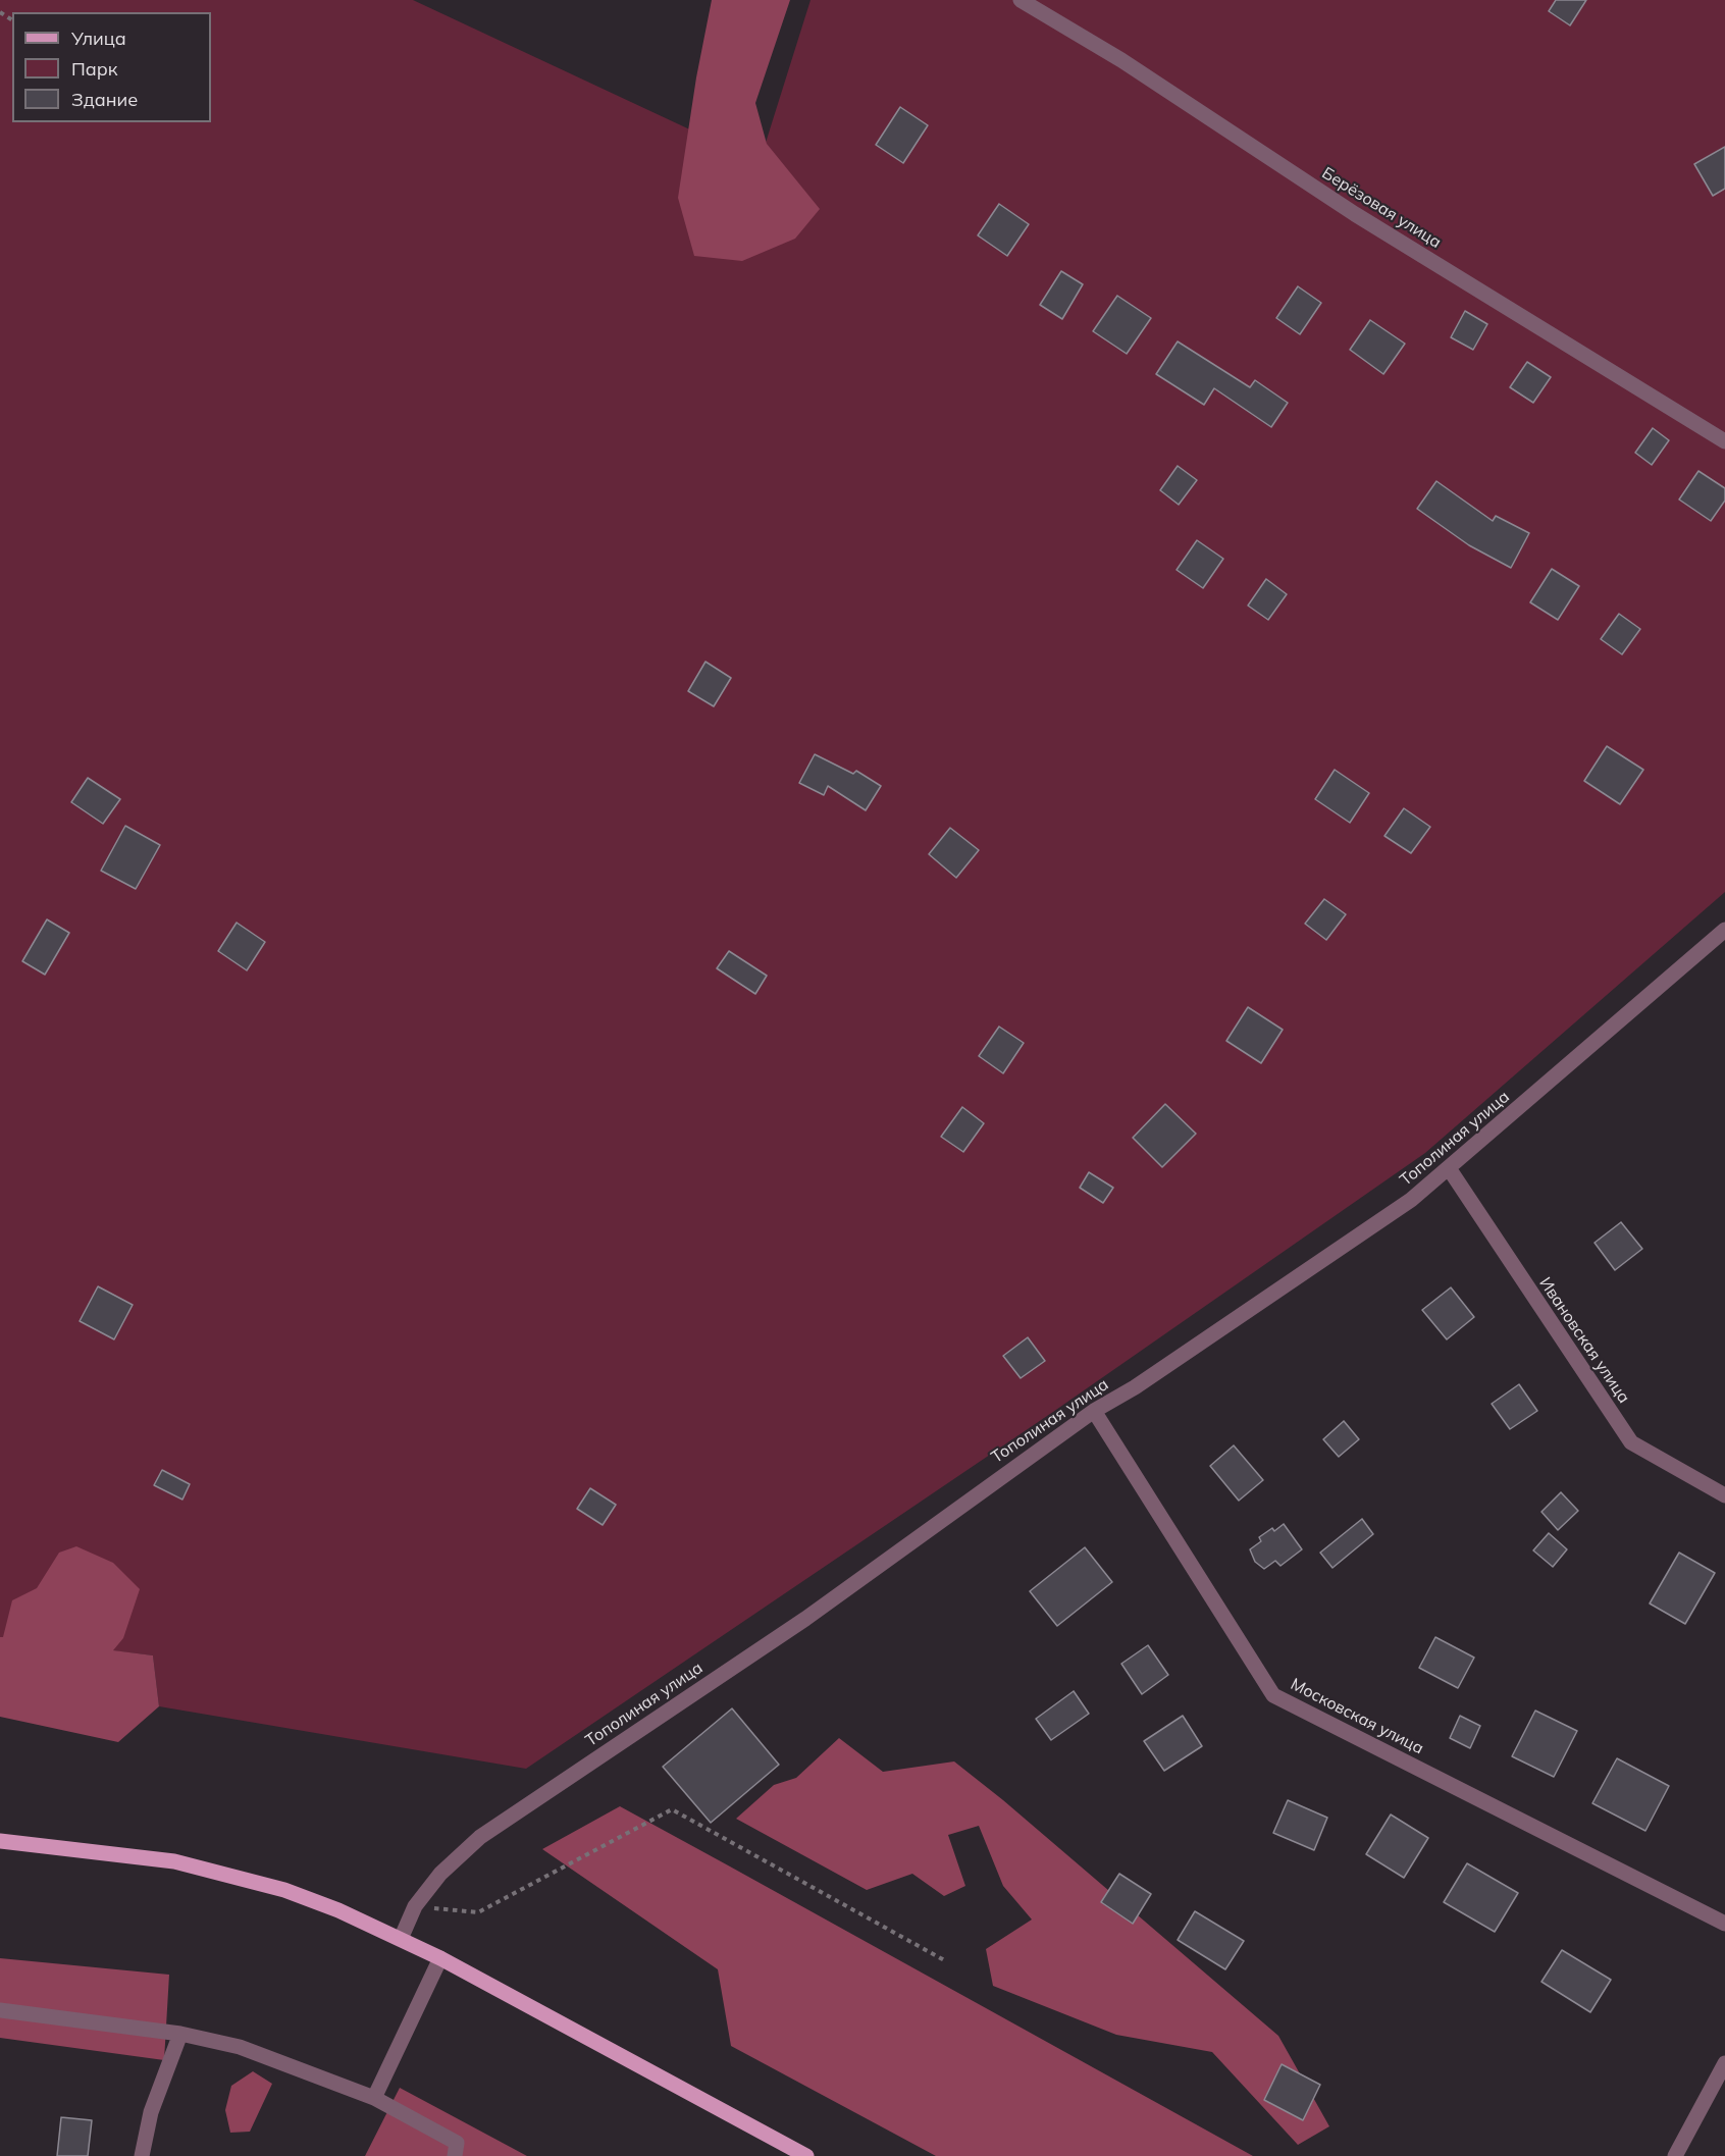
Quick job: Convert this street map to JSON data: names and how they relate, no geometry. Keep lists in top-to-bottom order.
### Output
{
  "streets": {
    "street": [
      "Берёзовая улица",
      "Тополиная улица",
      "Ивановская улица",
      "Московская улица"
    ]
  },
  "crossings": [
    ["Тополиная улица", "Ивановская улица"],
    ["Тополиная улица", "Московская улица"]
  ],
  "legend": ["Улица", "Парк", "Здание"]
}
